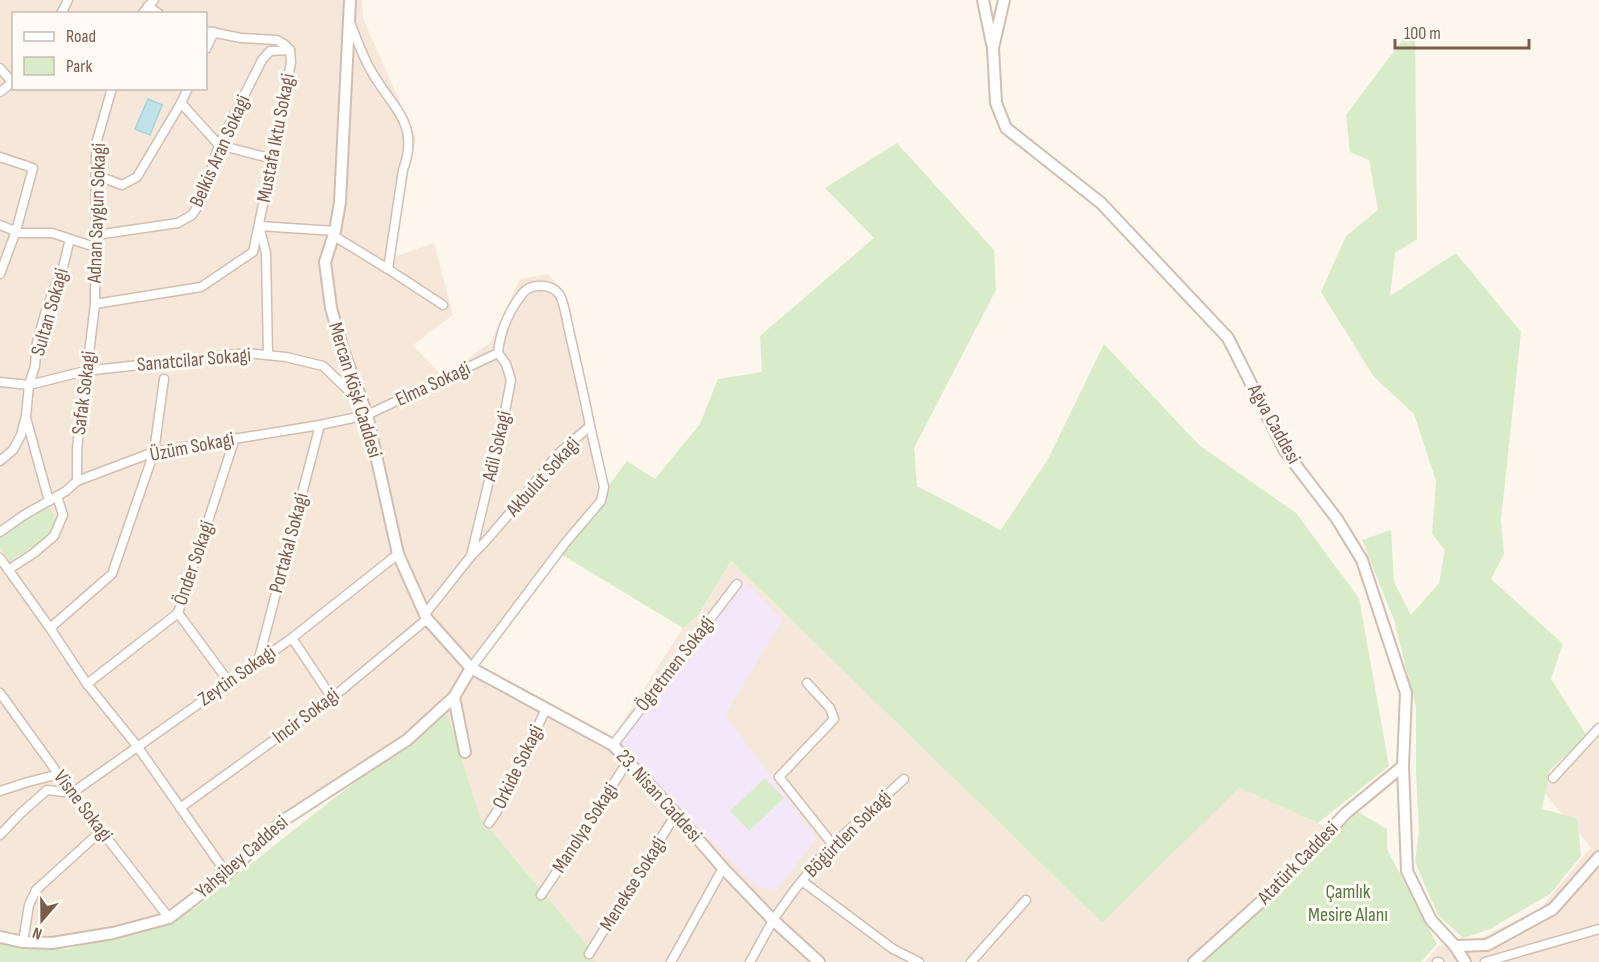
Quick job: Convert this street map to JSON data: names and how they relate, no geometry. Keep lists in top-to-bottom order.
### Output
{
  "streets": {
    "street": [
      "Mustafa Iktu Sokagi",
      "Belkis Aran Sokagi",
      "Adnan Saygun Sokagi",
      "Sultan Sokagi",
      "Sanatcilar Sokagi",
      "Elma Sokagi",
      "Mercan Köşk Caddesi",
      "Safak Sokagi",
      "Ağva Caddesi",
      "Adil Sokagi",
      "Üzüm Sokagi",
      "Akbulut Sokagi",
      "Portakal Sokagi",
      "Önder Sokagi",
      "Ögretmen Sokagi",
      "Zeytin Sokagi",
      "Incir Sokagi",
      "Orkide Sokagi",
      "23. Nisan Caddesi",
      "Visne Sokagi",
      "Manolya Sokagi",
      "Bögürtlen Sokagi",
      "Yahşibey Caddesi",
      "Atatürk Caddesi",
      "Menekse Sokagi"
    ]
  },
  "crossings": [
    ["Mustafa Iktu Sokagi", "Belkis Aran Sokagi"],
    ["Mustafa Iktu Sokagi", "Adnan Saygun Sokagi"],
    ["Mustafa Iktu Sokagi", "Sanatcilar Sokagi"],
    ["Mustafa Iktu Sokagi", "Safak Sokagi"],
    ["Belkis Aran Sokagi", "Adnan Saygun Sokagi"],
    ["Adnan Saygun Sokagi", "Safak Sokagi"],
    ["Sultan Sokagi", "Sanatcilar Sokagi"],
    ["Sanatcilar Sokagi", "Elma Sokagi"],
    ["Sanatcilar Sokagi", "Mercan Köşk Caddesi"],
    ["Sanatcilar Sokagi", "Safak Sokagi"],
    ["Sanatcilar Sokagi", "Üzüm Sokagi"],
    ["Elma Sokagi", "Mercan Köşk Caddesi"],
    ["Elma Sokagi", "Adil Sokagi"],
    ["Elma Sokagi", "Üzüm Sokagi"],
    ["Elma Sokagi", "Akbulut Sokagi"],
    ["Mercan Köşk Caddesi", "Üzüm Sokagi"],
    ["Mercan Köşk Caddesi", "Akbulut Sokagi"],
    ["Mercan Köşk Caddesi", "Zeytin Sokagi"],
    ["Mercan Köşk Caddesi", "Incir Sokagi"],
    ["Mercan Köşk Caddesi", "23. Nisan Caddesi"],
    ["Safak Sokagi", "Üzüm Sokagi"],
    ["Ağva Caddesi", "Atatürk Caddesi"],
    ["Adil Sokagi", "Akbulut Sokagi"],
    ["Üzüm Sokagi", "Portakal Sokagi"],
    ["Üzüm Sokagi", "Önder Sokagi"],
    ["Akbulut Sokagi", "Incir Sokagi"],
    ["Portakal Sokagi", "Zeytin Sokagi"],
    ["Ögretmen Sokagi", "23. Nisan Caddesi"],
    ["Zeytin Sokagi", "Visne Sokagi"],
    ["Orkide Sokagi", "23. Nisan Caddesi"],
    ["23. Nisan Caddesi", "Manolya Sokagi"],
    ["23. Nisan Caddesi", "Bögürtlen Sokagi"],
    ["23. Nisan Caddesi", "Menekse Sokagi"],
    ["Visne Sokagi", "Yahşibey Caddesi"]
  ],
  "parks": ["Çamlık Mesire Alanı"],
  "legend": ["Road", "Park"],
  "scale_bar": "100 m",
  "north": "bottom"
}
